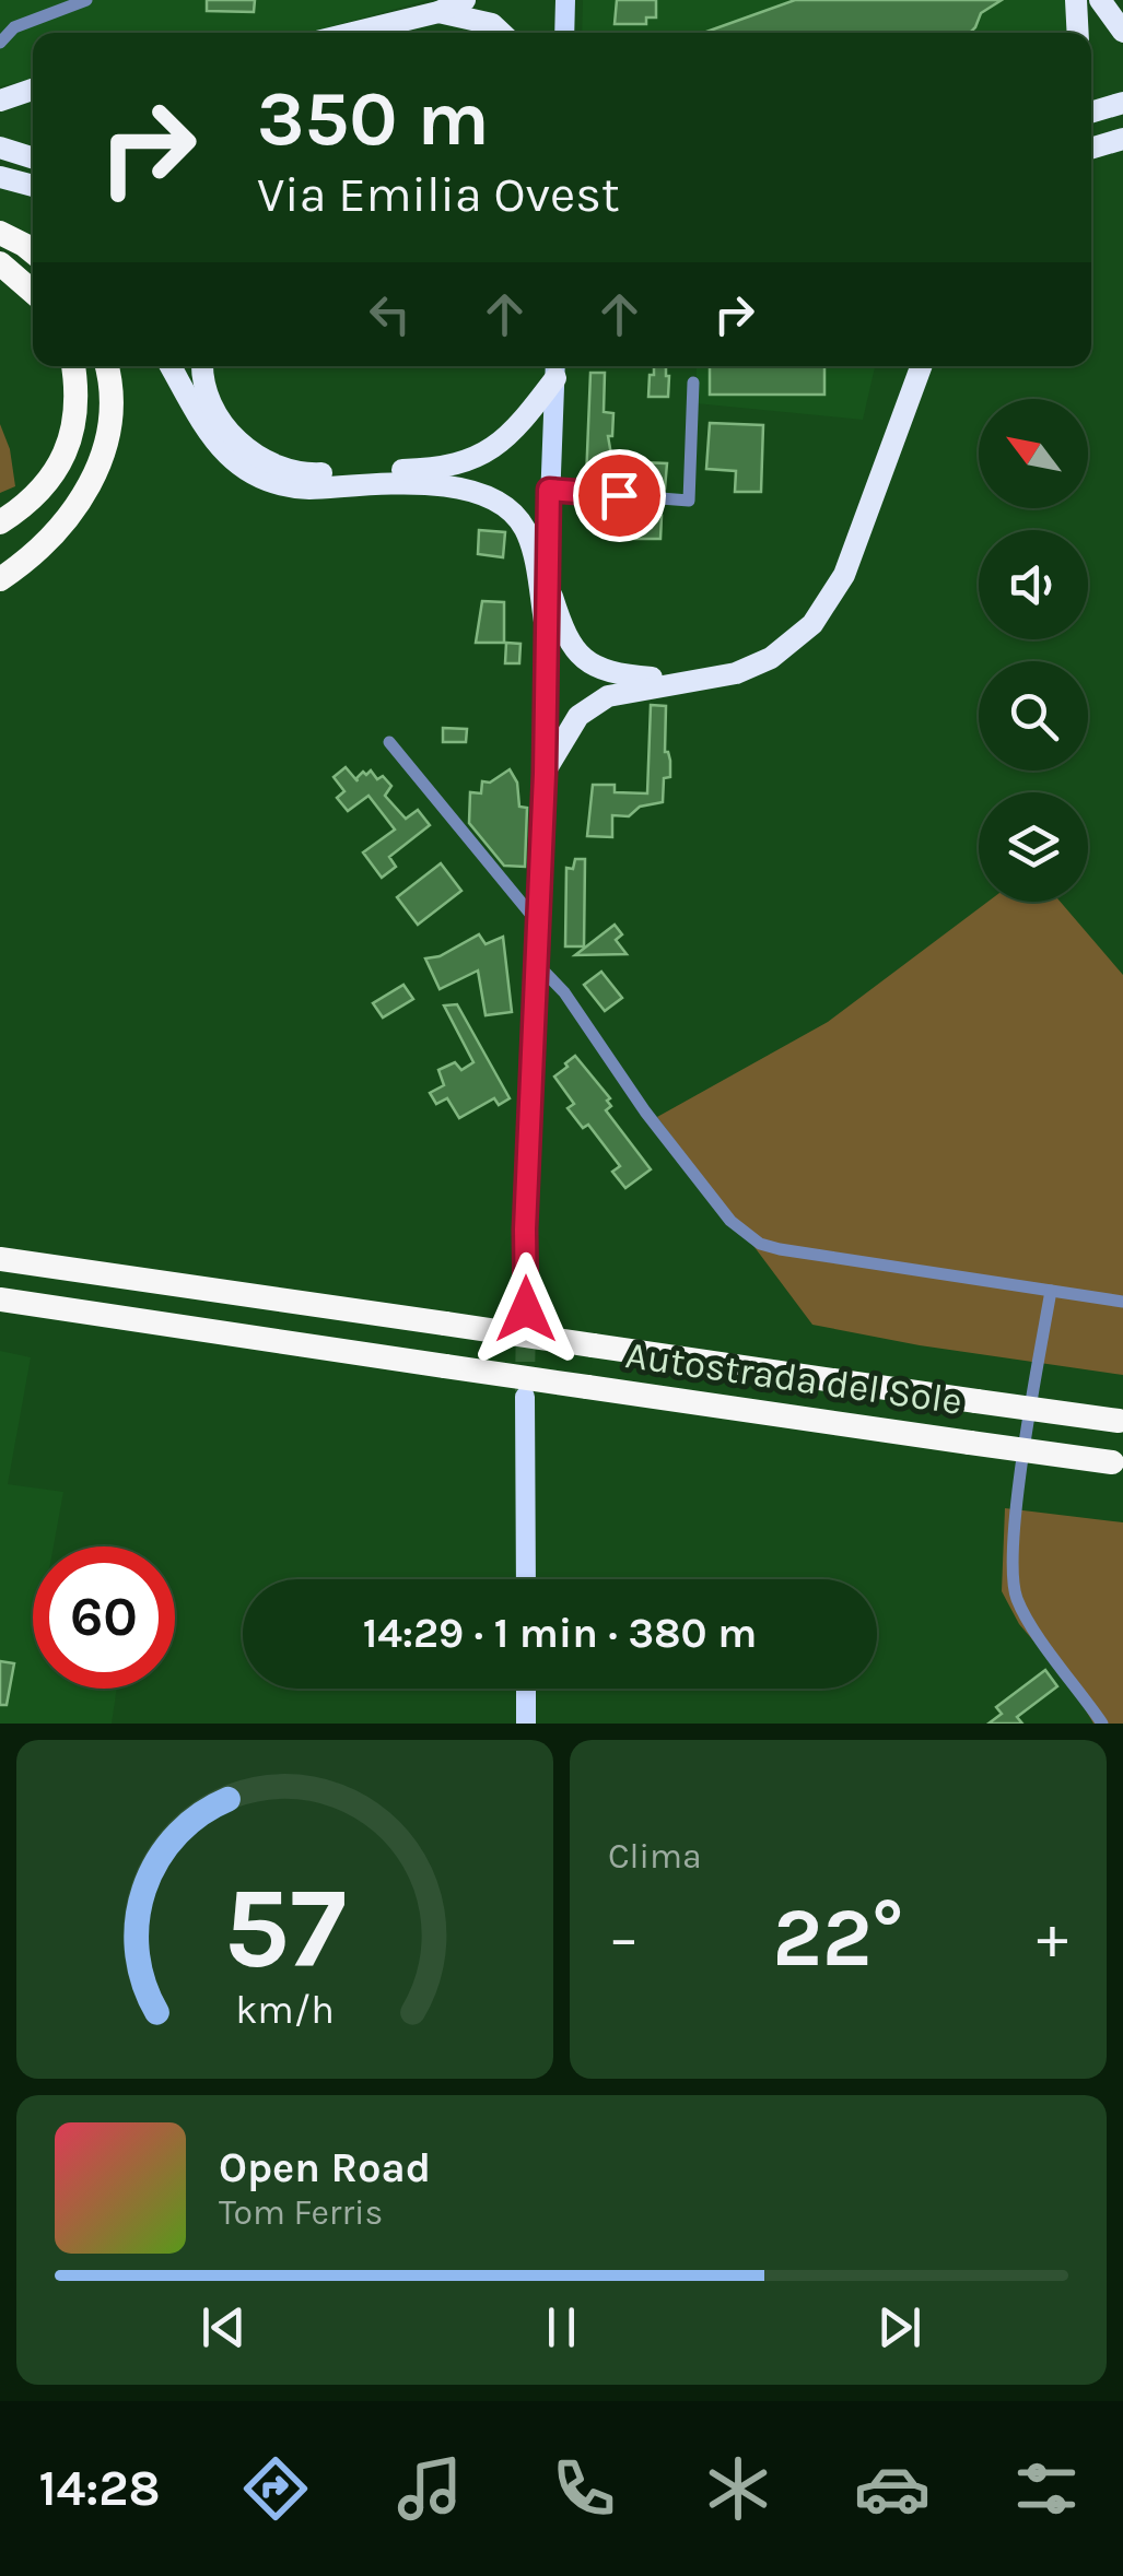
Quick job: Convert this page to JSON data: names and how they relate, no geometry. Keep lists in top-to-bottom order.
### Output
{
  "streets": {
    "highway": ["Autostrada del Sole"]
  },
  "north": "top left",
  "page": {
    "turn": ["350 m", "Via Emilia Ovest"],
    "limit": "60",
    "trip": "14:29 · 1 min · 380 m",
    "tile": "Clima",
    "heat": ["−", "22°", "+"],
    "song": ["Open Road", "Tom Ferris"],
    "tabs": "14:28",
    "gauge": ["57", "km/h"]
  }
}
